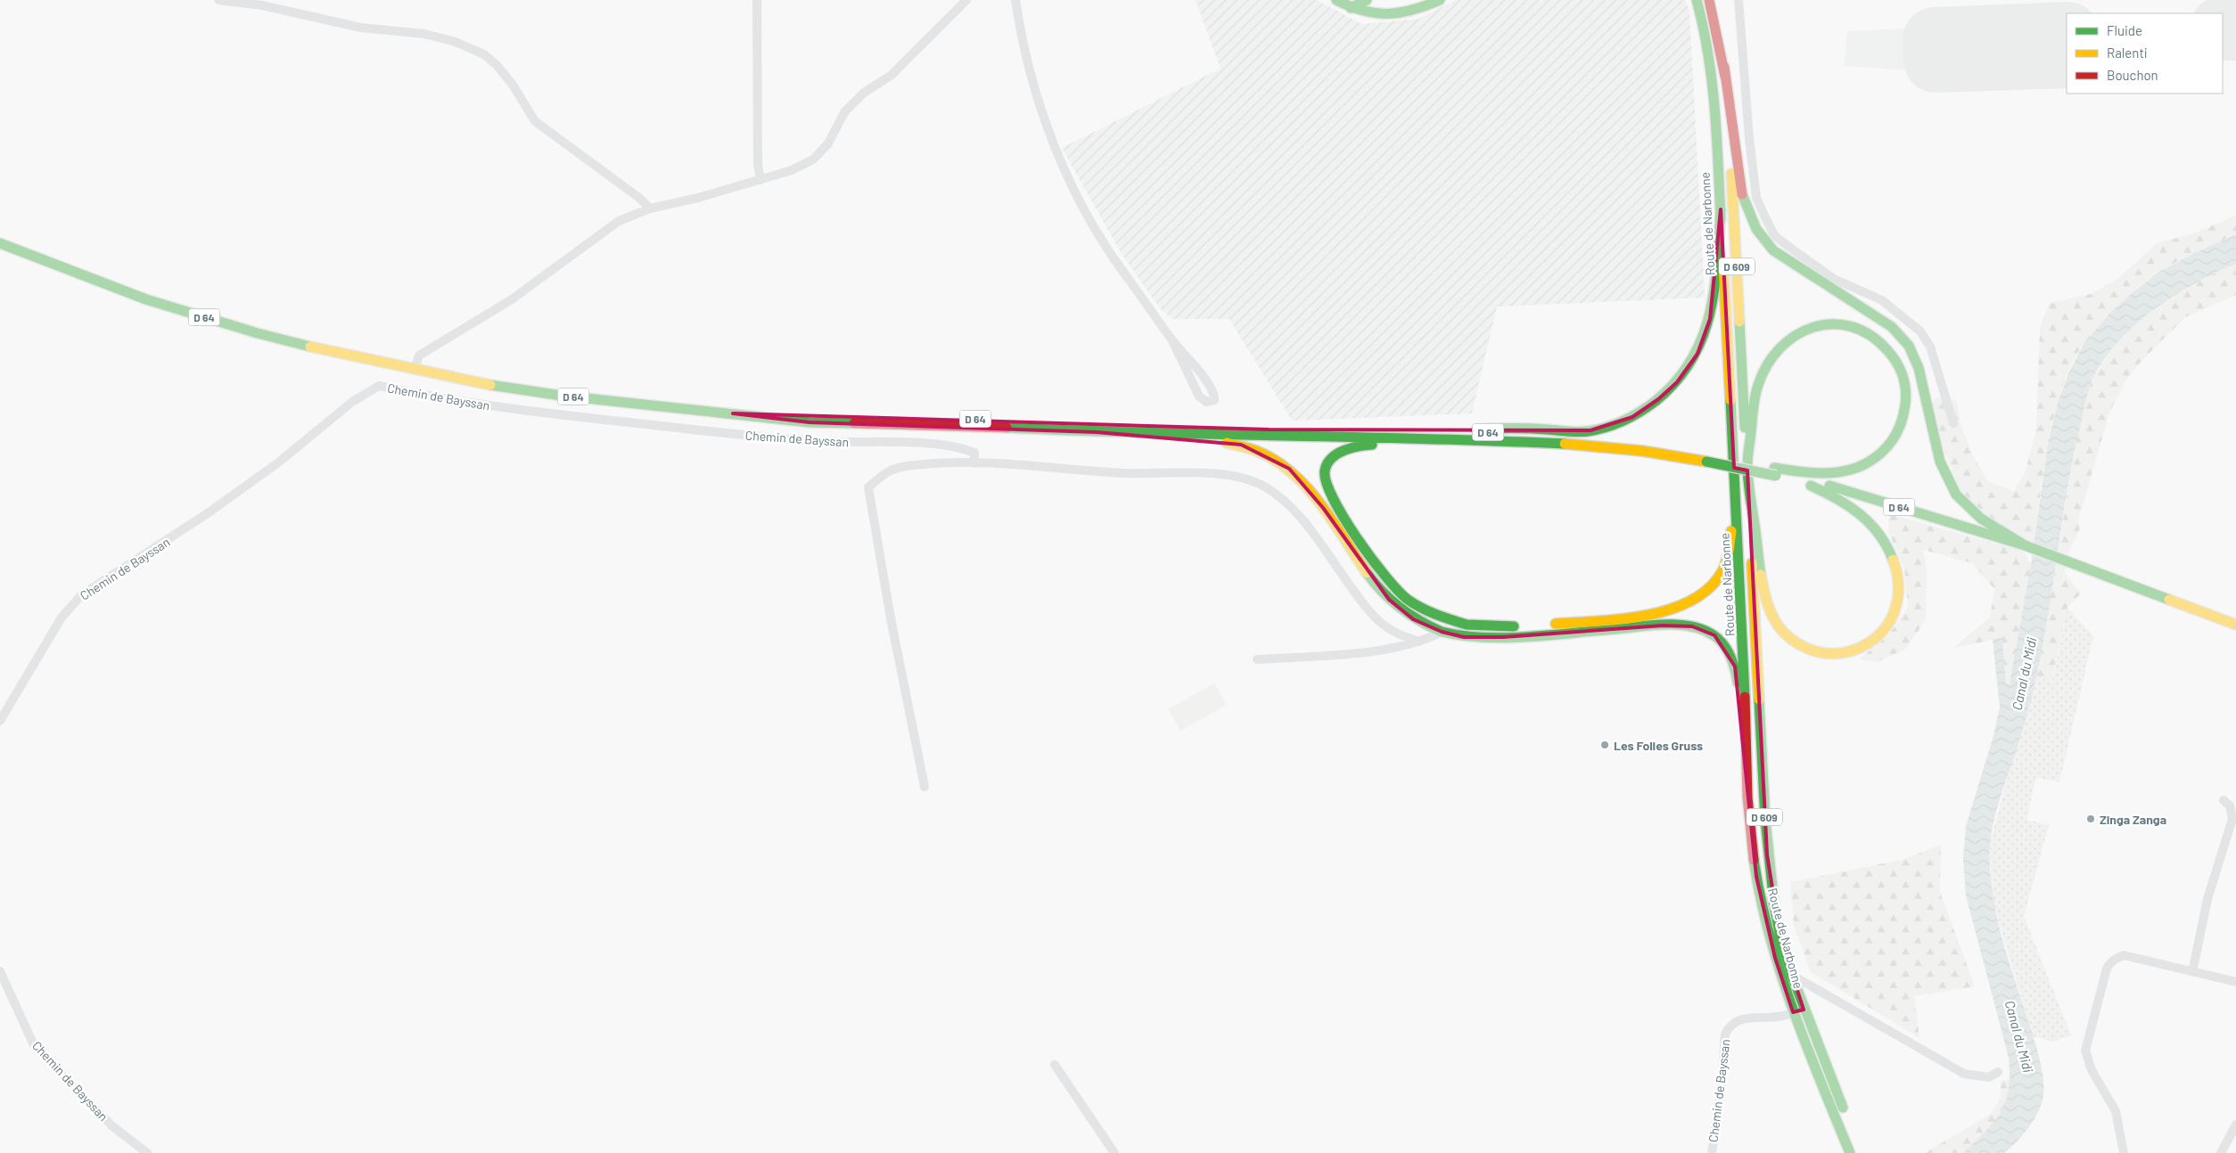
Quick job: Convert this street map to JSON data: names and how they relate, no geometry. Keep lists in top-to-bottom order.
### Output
{
  "streets": {
    "main road": ["Route de Narbonne", "D 609", "D 64"],
    "street": ["Chemin de Bayssan"]
  },
  "crossings": [
    ["Route de Narbonne", "Chemin de Bayssan"]
  ],
  "water": ["Canal du Midi"],
  "places": ["Les Folies Gruss", "Zinga Zanga"],
  "legend": ["Fluide", "Ralenti", "Bouchon"]
}
